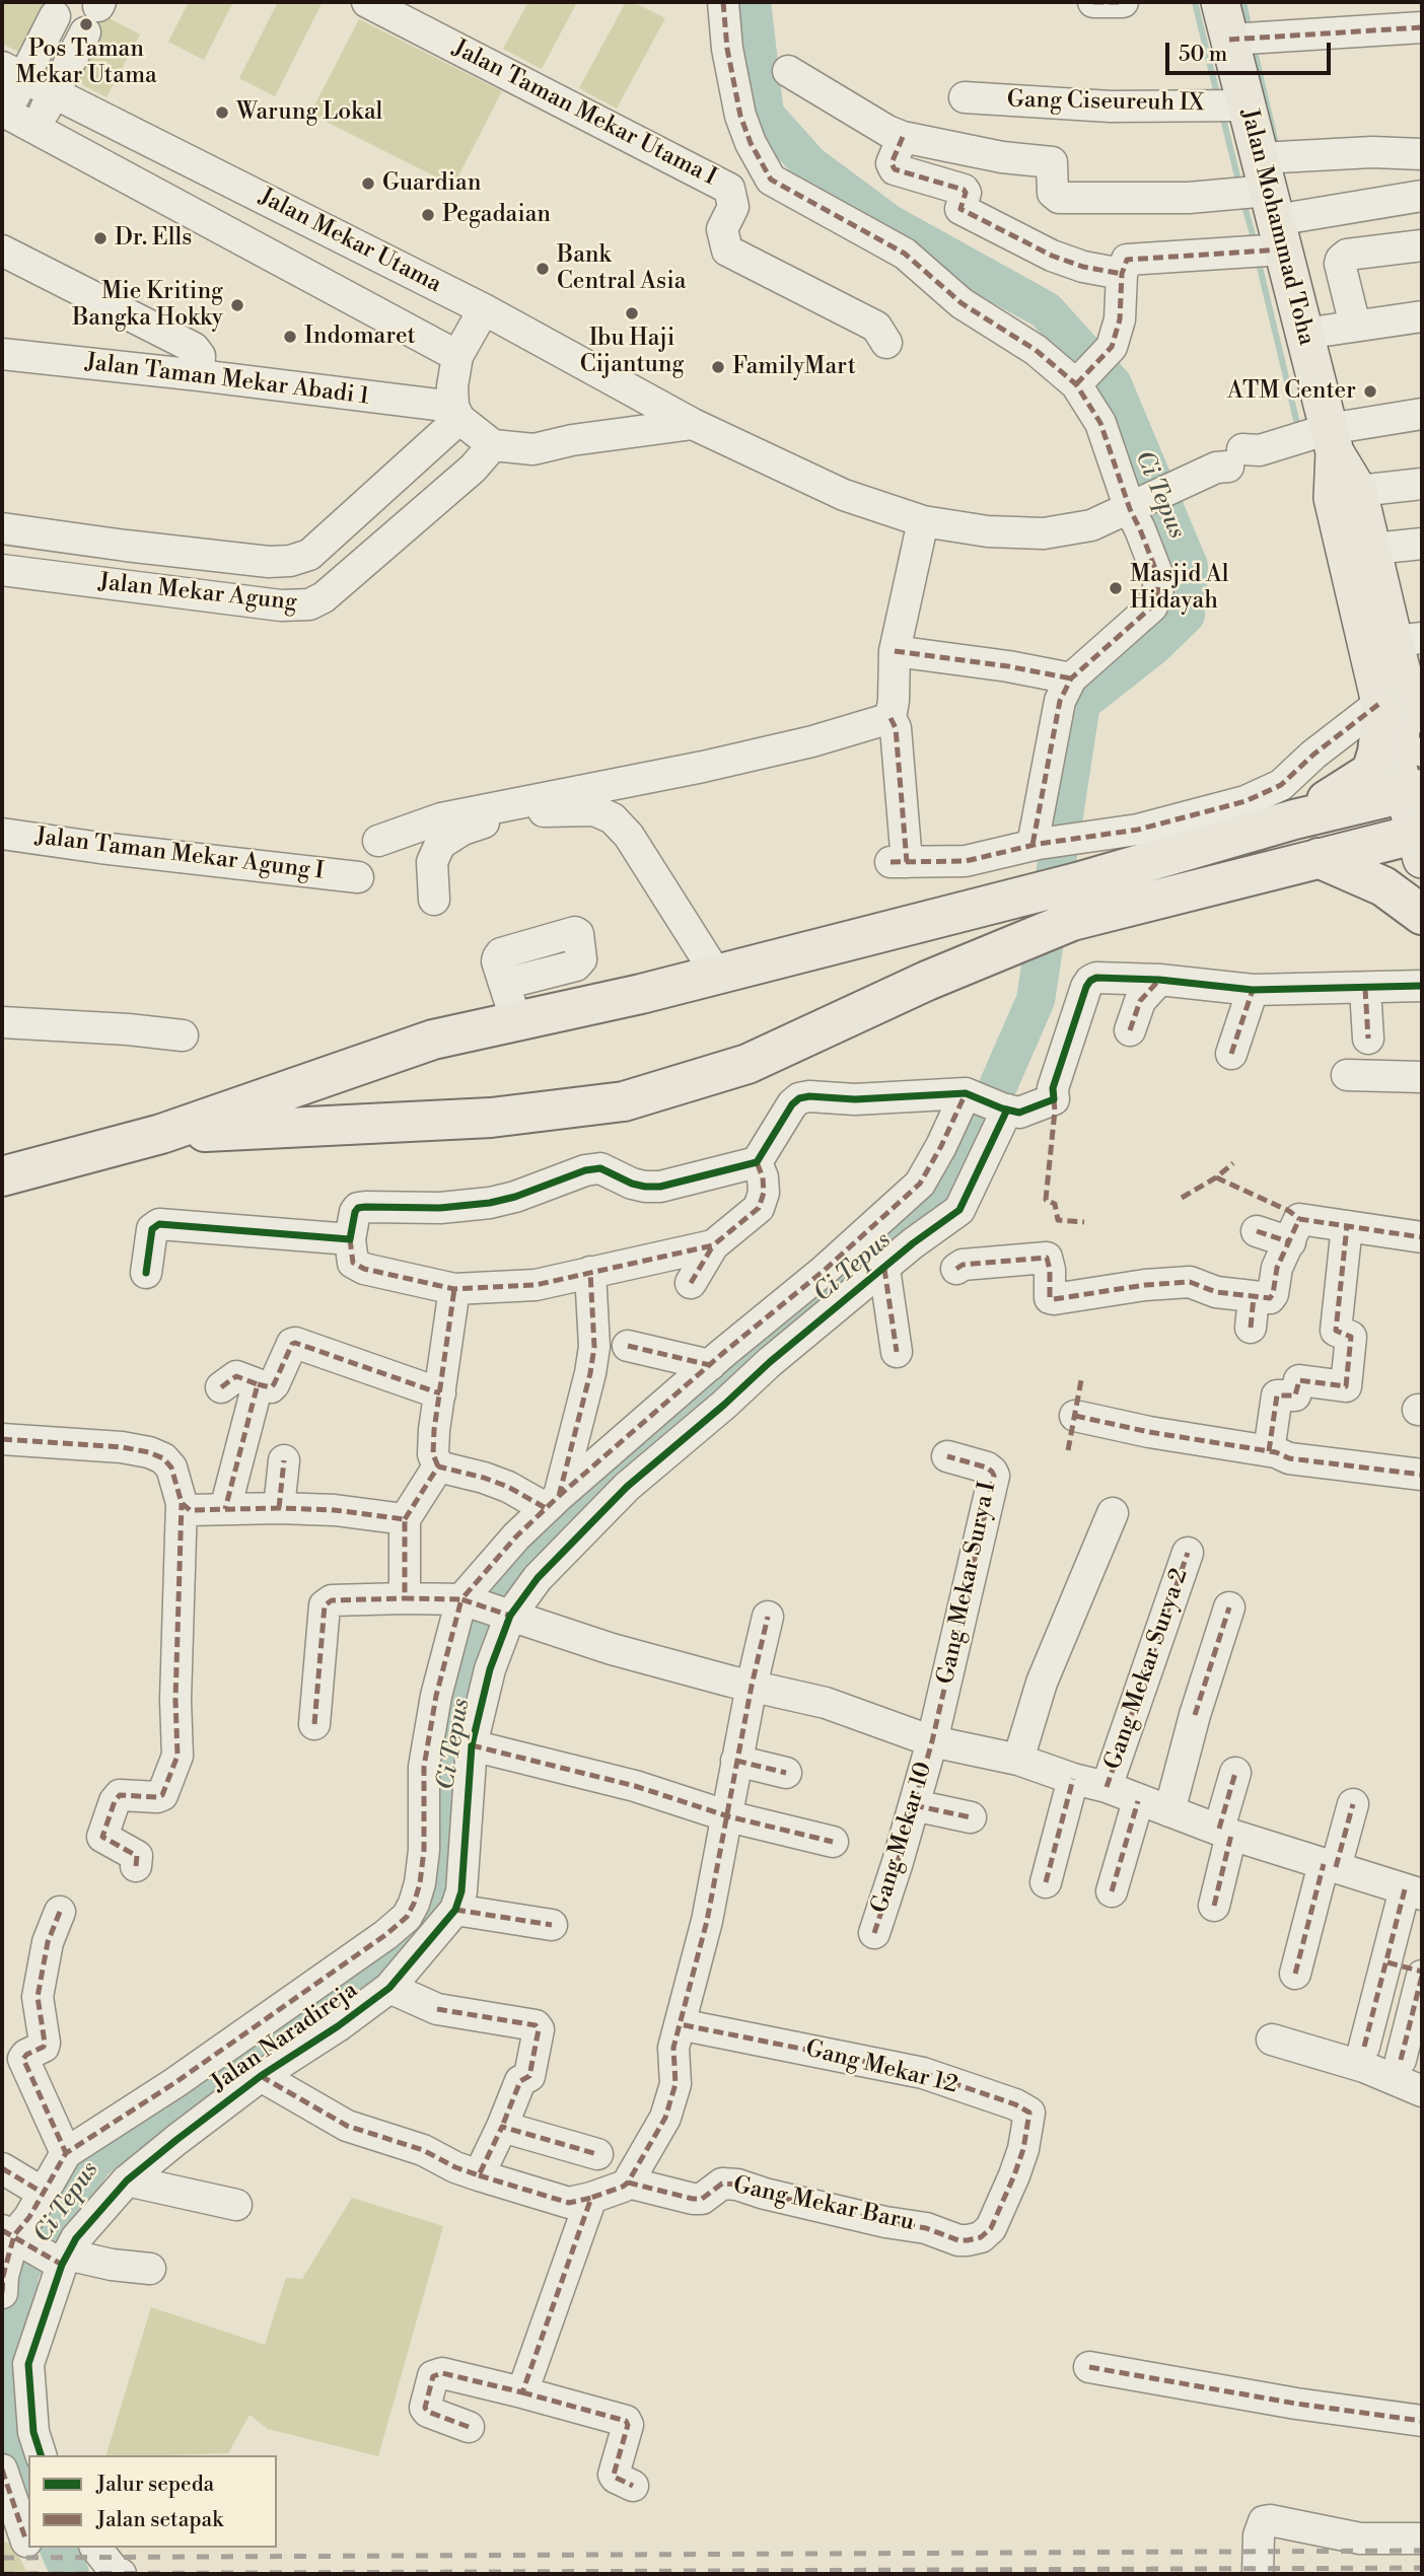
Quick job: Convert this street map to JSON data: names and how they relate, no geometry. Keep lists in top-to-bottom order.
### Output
{
  "streets": {
    "main road": ["Jalan Mohammad Toha"],
    "street": [
      "Gang Ciseureuh IX",
      "Jalan Taman Mekar Utama I",
      "Jalan Mekar Utama",
      "Jalan Taman Mekar Abadi 1",
      "Jalan Mekar Agung",
      "Jalan Taman Mekar Agung I",
      "Gang Mekar Surya I",
      "Gang Mekar Surya 2",
      "Gang Mekar 10",
      "Jalan Naradireja",
      "Gang Mekar 12",
      "Gang Mekar Baru"
    ]
  },
  "crossings": [
    ["Gang Ciseureuh IX", "Jalan Mohammad Toha"],
    ["Jalan Mohammad Toha", "Jalan Mekar Utama"],
    ["Jalan Taman Mekar Abadi 1", "Jalan Mekar Agung"],
    ["Gang Mekar Surya I", "Gang Mekar 10"],
    ["Gang Mekar 12", "Gang Mekar Baru"]
  ],
  "water": ["Ci Tepus"],
  "places": [
    "Pos Taman Mekar Utama",
    "Warung Lokal",
    "Guardian",
    "Pegadaian",
    "Dr. Ells",
    "Bank Central Asia",
    "Mie Kriting Bangka Hokky",
    "Ibu Haji Cijantung",
    "Indomaret",
    "FamilyMart",
    "ATM Center",
    "Masjid Al Hidayah"
  ],
  "legend": ["Jalur sepeda", "Jalan setapak"],
  "scale_bar": "50 m"
}
